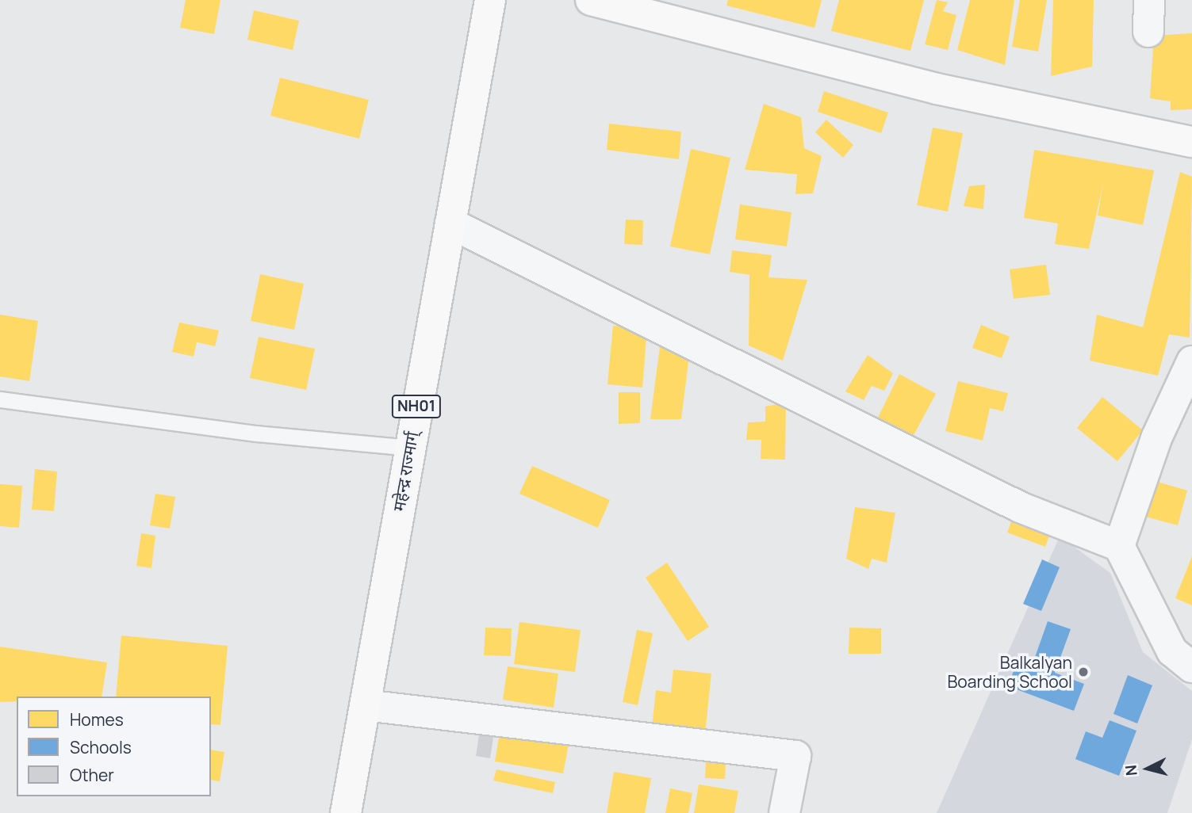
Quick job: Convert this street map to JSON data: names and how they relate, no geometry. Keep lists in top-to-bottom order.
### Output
{
  "streets": {
    "main road": ["NH01", "महेन्द्र राज्मार्ग्"]
  },
  "places": ["Balkalyan Boarding School"],
  "legend": ["Homes", "Schools", "Other"],
  "north": "left"
}
